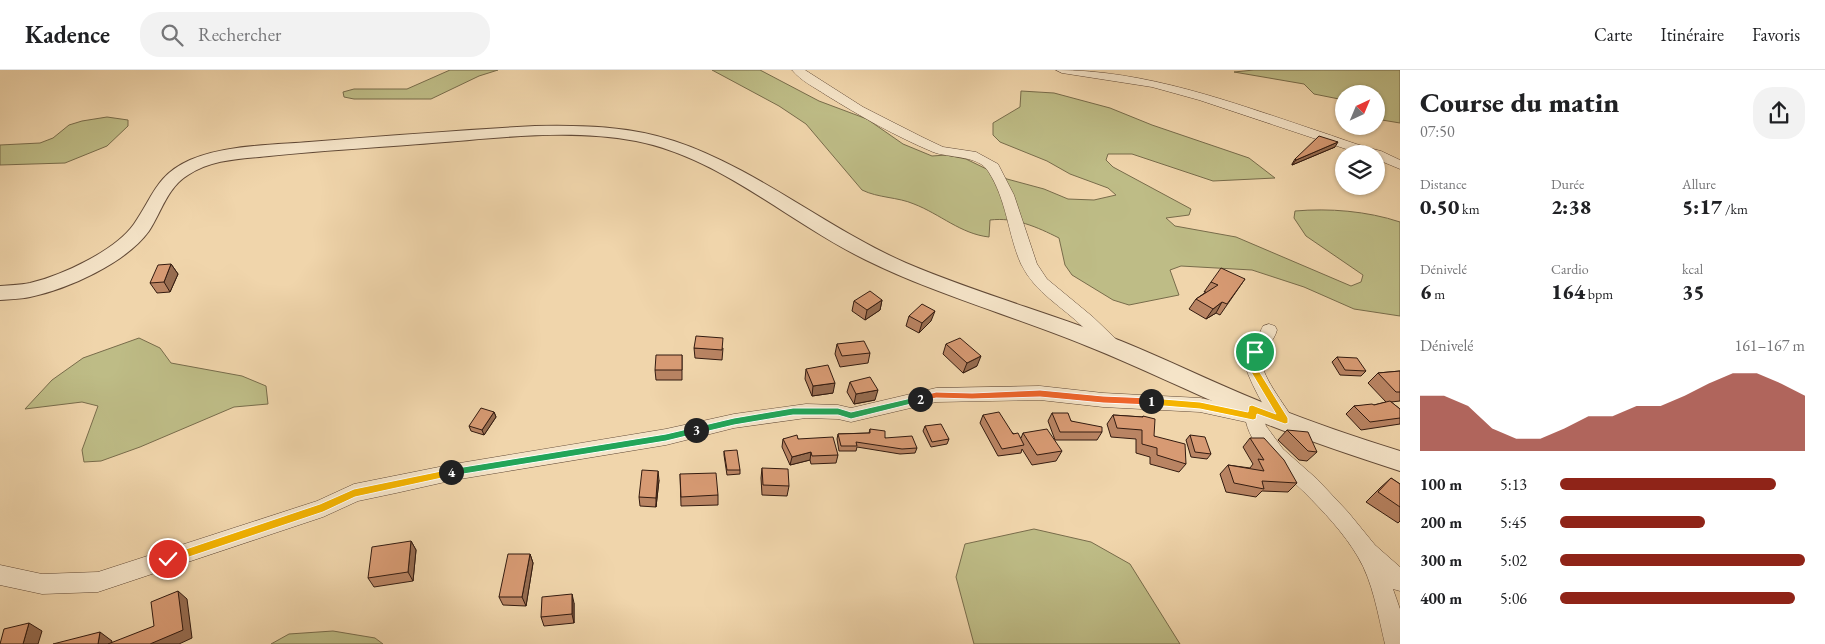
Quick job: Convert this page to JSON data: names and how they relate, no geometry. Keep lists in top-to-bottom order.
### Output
{
  "north": "top right",
  "page": {
    "header": "Kadence",
    "search": "Rechercher",
    "nav": ["Carte", "Itinéraire", "Favoris"],
    "heading": ["Course du matin", "07:50"],
    "stats": [
      ["Distance", "0.50 km"],
      ["Durée", "2:38"],
      ["Allure", "5:17 /km"],
      ["Dénivelé", "6 m"],
      ["Cardio", "164 bpm"],
      ["kcal", "35"]
    ],
    "chart": ["Dénivelé", "161–167 m"],
    "pins": [
      "2",
      "1",
      "3",
      "4"
    ],
    "list": [
      {
        "name": "100 m",
        "note": "5:13"
      },
      {
        "name": "200 m",
        "note": "5:45"
      },
      {
        "name": "300 m",
        "note": "5:02"
      },
      {
        "name": "400 m",
        "note": "5:06"
      }
    ]
  }
}
